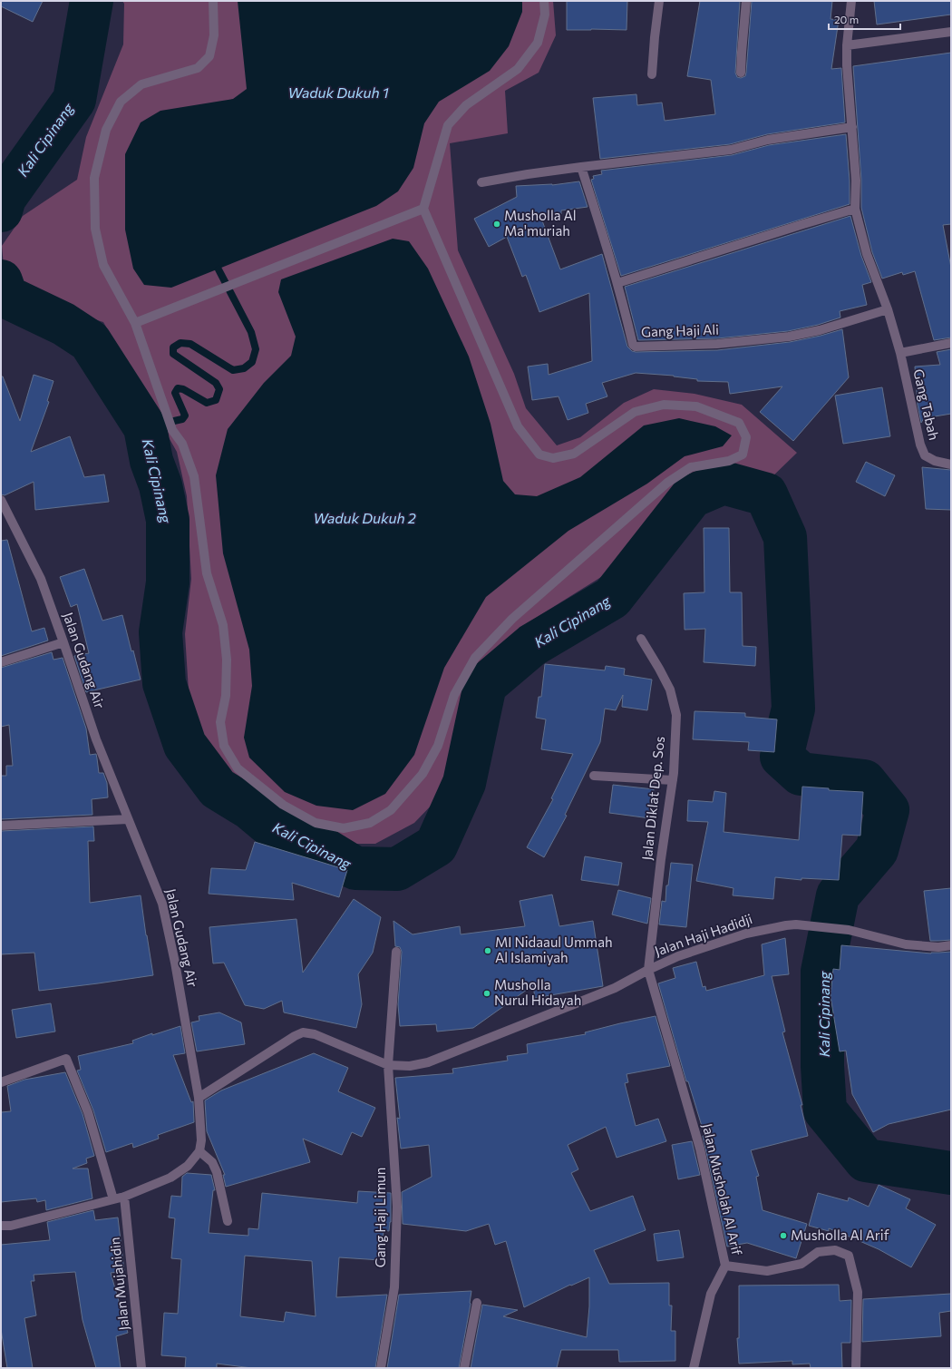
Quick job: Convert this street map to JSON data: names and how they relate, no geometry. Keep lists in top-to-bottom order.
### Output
{
  "streets": {
    "street": [
      "Gang Haji Ali",
      "Gang Tabah",
      "Jalan Gudang Air",
      "Jalan Diklat Dep. Sos",
      "Jalan Haji Hadidji",
      "Jalan Musholah Al Arif",
      "Gang Haji Limun",
      "Jalan Mujahidin"
    ]
  },
  "crossings": [
    ["Jalan Gudang Air", "Jalan Haji Hadidji"],
    ["Jalan Diklat Dep. Sos", "Jalan Haji Hadidji"],
    ["Jalan Diklat Dep. Sos", "Jalan Musholah Al Arif"],
    ["Jalan Haji Hadidji", "Jalan Musholah Al Arif"],
    ["Jalan Haji Hadidji", "Gang Haji Limun"]
  ],
  "water": ["Waduk Dukuh 1", "Kali Cipinang", "Waduk Dukuh 2"],
  "places": [
    "Musholla Al Ma'muriah",
    "MI Nidaaul Ummah Al Islamiyah",
    "Musholla Nurul Hidayah",
    "Musholla Al Arif"
  ],
  "scale_bar": "20 m"
}
